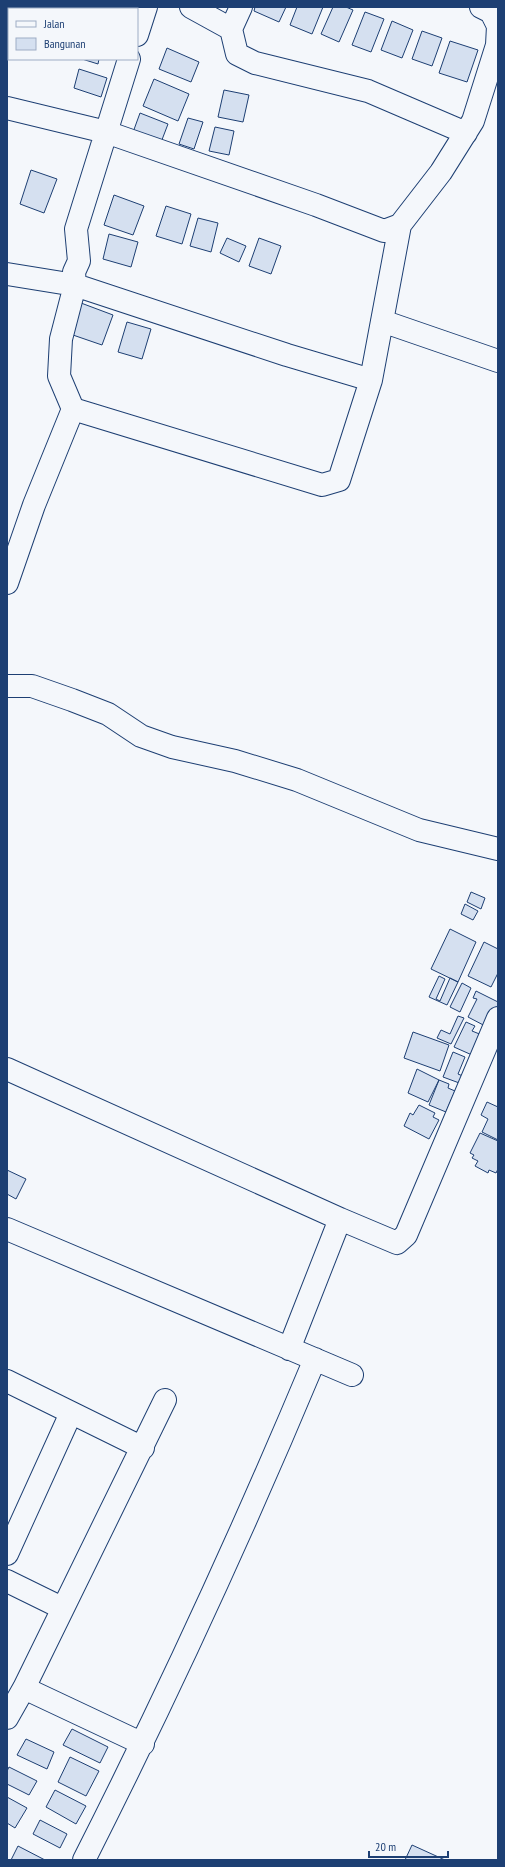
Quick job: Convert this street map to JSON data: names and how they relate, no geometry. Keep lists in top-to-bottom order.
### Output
{
  "legend": ["Jalan", "Bangunan"],
  "scale_bar": "20 m"
}
